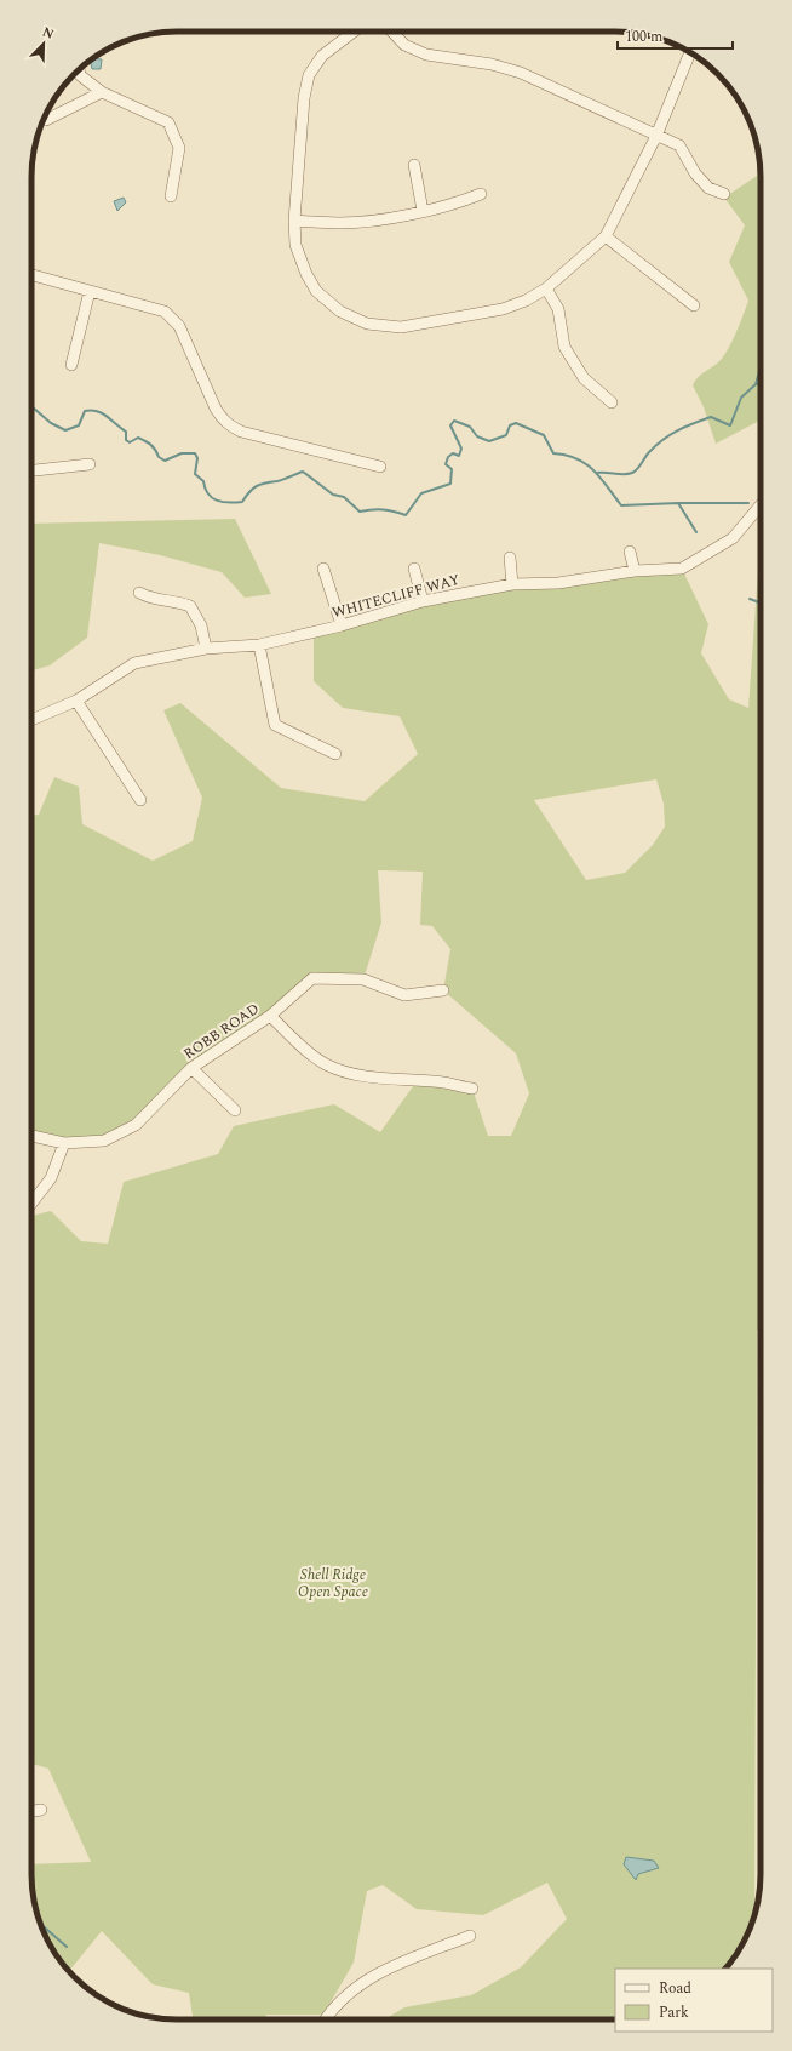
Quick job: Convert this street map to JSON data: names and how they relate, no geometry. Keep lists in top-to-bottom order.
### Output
{
  "streets": {
    "street": ["WHITECLIFF WAY", "ROBB ROAD"]
  },
  "parks": ["Shell Ridge Open Space"],
  "legend": ["Road", "Park"],
  "scale_bar": "100 m",
  "north": "top right"
}
